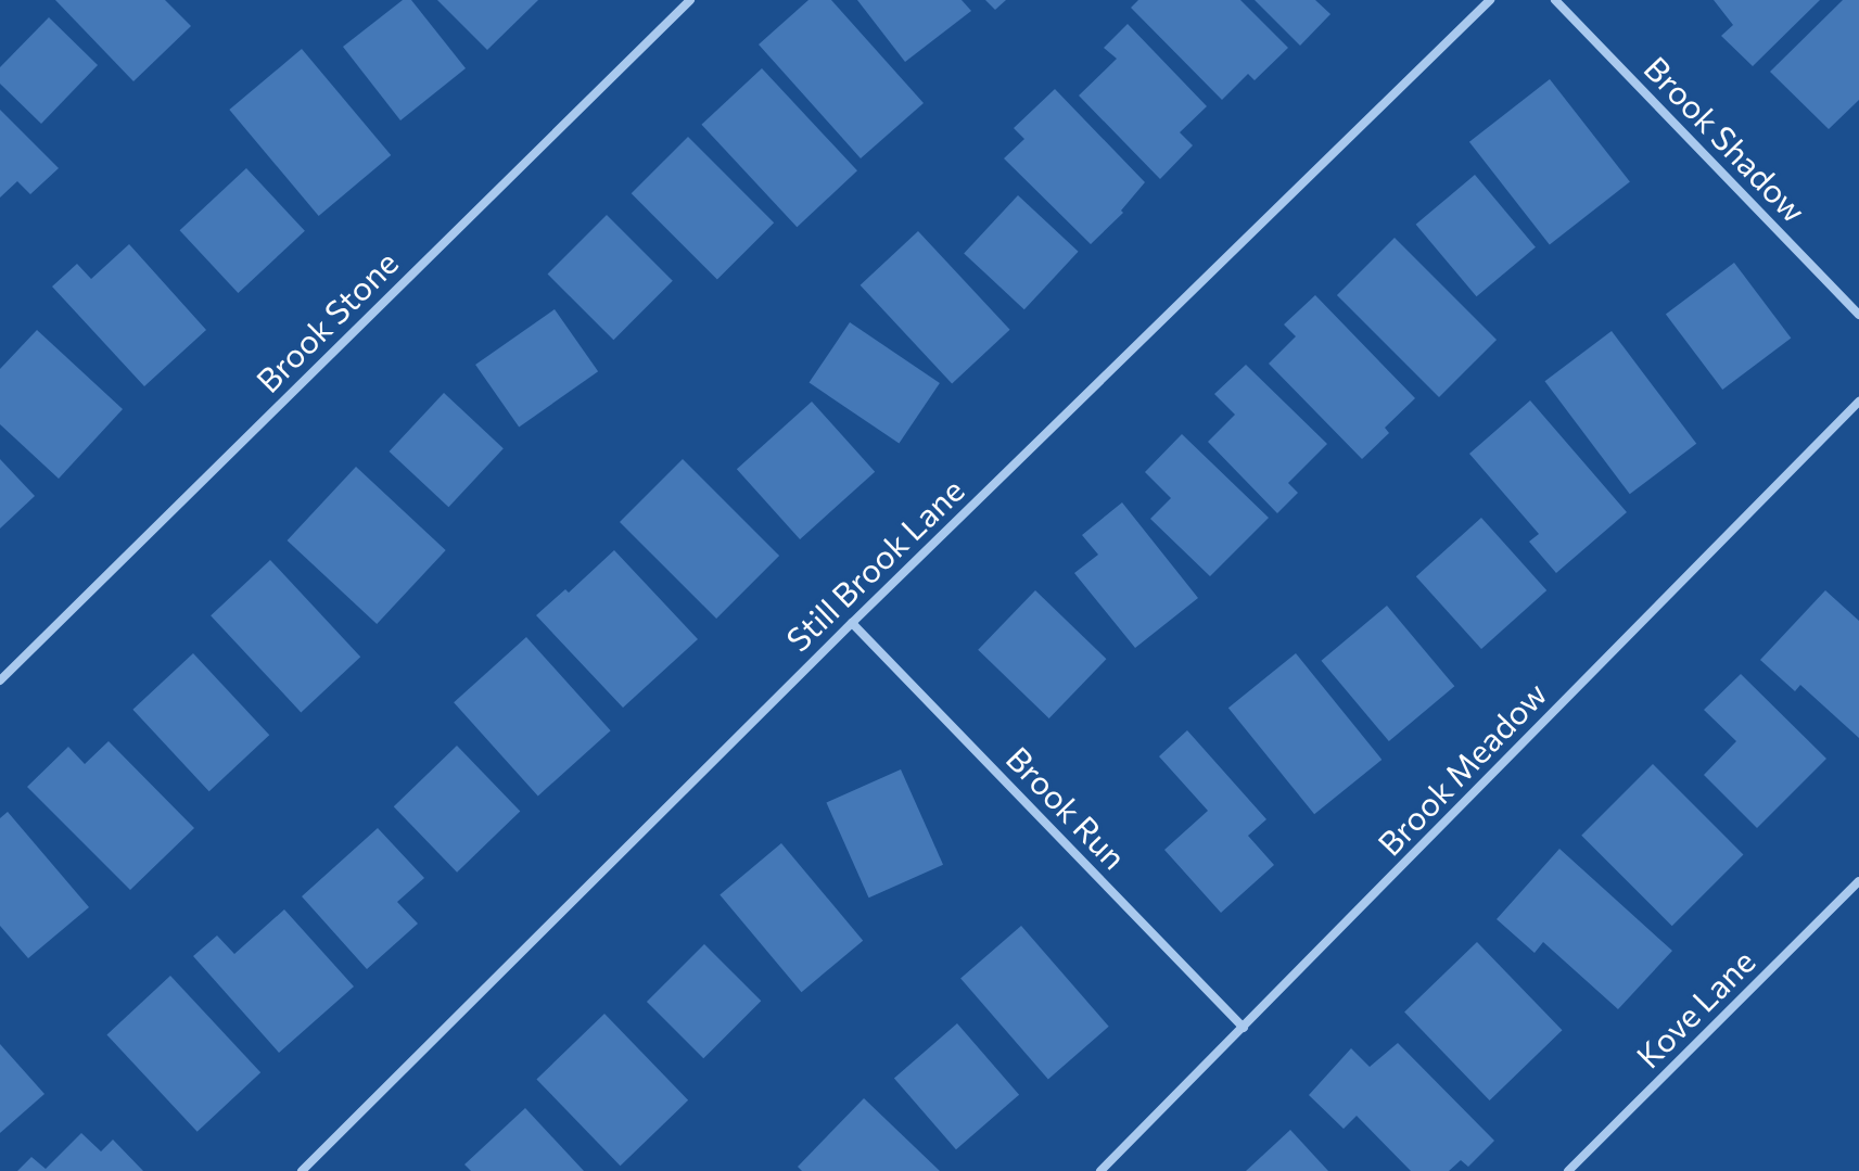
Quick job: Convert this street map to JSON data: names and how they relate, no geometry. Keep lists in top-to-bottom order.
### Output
{
  "streets": {
    "street": [
      "Brook Shadow",
      "Brook Stone",
      "Still Brook Lane",
      "Brook Meadow",
      "Brook Run",
      "Kove Lane"
    ]
  },
  "crossings": [
    ["Still Brook Lane", "Brook Run"],
    ["Brook Meadow", "Brook Run"]
  ]
}
